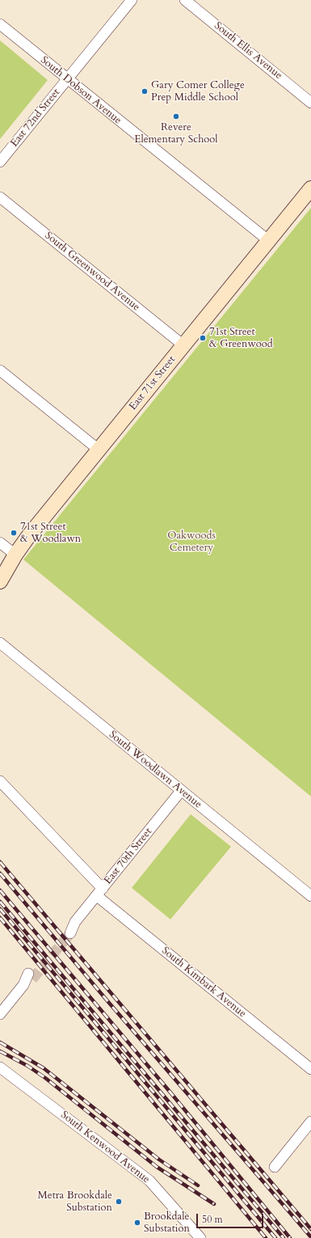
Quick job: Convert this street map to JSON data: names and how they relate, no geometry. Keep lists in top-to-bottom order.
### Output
{
  "streets": {
    "main road": ["East 71st Street"],
    "street": [
      "South Ellis Avenue",
      "South Dobson Avenue",
      "East 72nd Street",
      "South Greenwood Avenue",
      "South Woodlawn Avenue",
      "East 70th Street",
      "South Kimbark Avenue",
      "South Kenwood Avenue"
    ]
  },
  "crossings": [
    ["South Dobson Avenue", "East 72nd Street"],
    ["South Dobson Avenue", "East 71st Street"],
    ["South Greenwood Avenue", "East 71st Street"],
    ["South Woodlawn Avenue", "East 70th Street"],
    ["East 70th Street", "South Kimbark Avenue"]
  ],
  "parks": ["Oakwoods Cemetery"],
  "places": [
    "Gary Comer College Prep Middle School",
    "Revere Elementary School",
    "71st Street & Greenwood",
    "71st Street & Woodlawn",
    "Metra Brookdale Substation",
    "Brookdale Substation"
  ],
  "scale_bar": "50 m"
}
